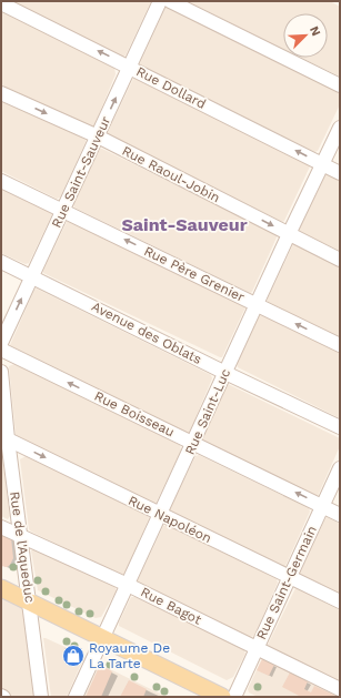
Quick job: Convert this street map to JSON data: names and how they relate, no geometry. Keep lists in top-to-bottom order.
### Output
{
  "streets": {
    "street": [
      "Rue Dollard",
      "Rue Saint-Sauveur",
      "Rue Raoul-Jobin",
      "Rue Père Grenier",
      "Avenue des Oblats",
      "Rue Saint-Luc",
      "Rue Boisseau",
      "Rue Napoléon",
      "Rue de l'Aqueduc",
      "Rue Saint-Germain",
      "Rue Bagot"
    ]
  },
  "crossings": [
    ["Rue Dollard", "Rue Saint-Sauveur"],
    ["Rue Dollard", "Rue Saint-Luc"],
    ["Rue Saint-Sauveur", "Rue Raoul-Jobin"],
    ["Rue Saint-Sauveur", "Rue Père Grenier"],
    ["Rue Saint-Sauveur", "Avenue des Oblats"],
    ["Rue Raoul-Jobin", "Rue Saint-Luc"],
    ["Rue Père Grenier", "Rue Saint-Luc"],
    ["Avenue des Oblats", "Rue Saint-Luc"],
    ["Rue Saint-Luc", "Rue Boisseau"],
    ["Rue Saint-Luc", "Rue Napoléon"],
    ["Rue Saint-Luc", "Rue Bagot"],
    ["Rue Boisseau", "Rue Saint-Germain"],
    ["Rue Napoléon", "Rue de l'Aqueduc"],
    ["Rue Napoléon", "Rue Saint-Germain"],
    ["Rue de l'Aqueduc", "Rue Bagot"],
    ["Rue Saint-Germain", "Rue Bagot"]
  ],
  "one_way": [
    "Rue Saint-Sauveur",
    "Rue Raoul-Jobin",
    "Rue Père Grenier",
    "Rue Boisseau",
    "Rue Napoléon"
  ],
  "districts": ["Saint-Sauveur"],
  "places": {
    "shop": ["Royaume De La Tarte"]
  },
  "north": "top right"
}
